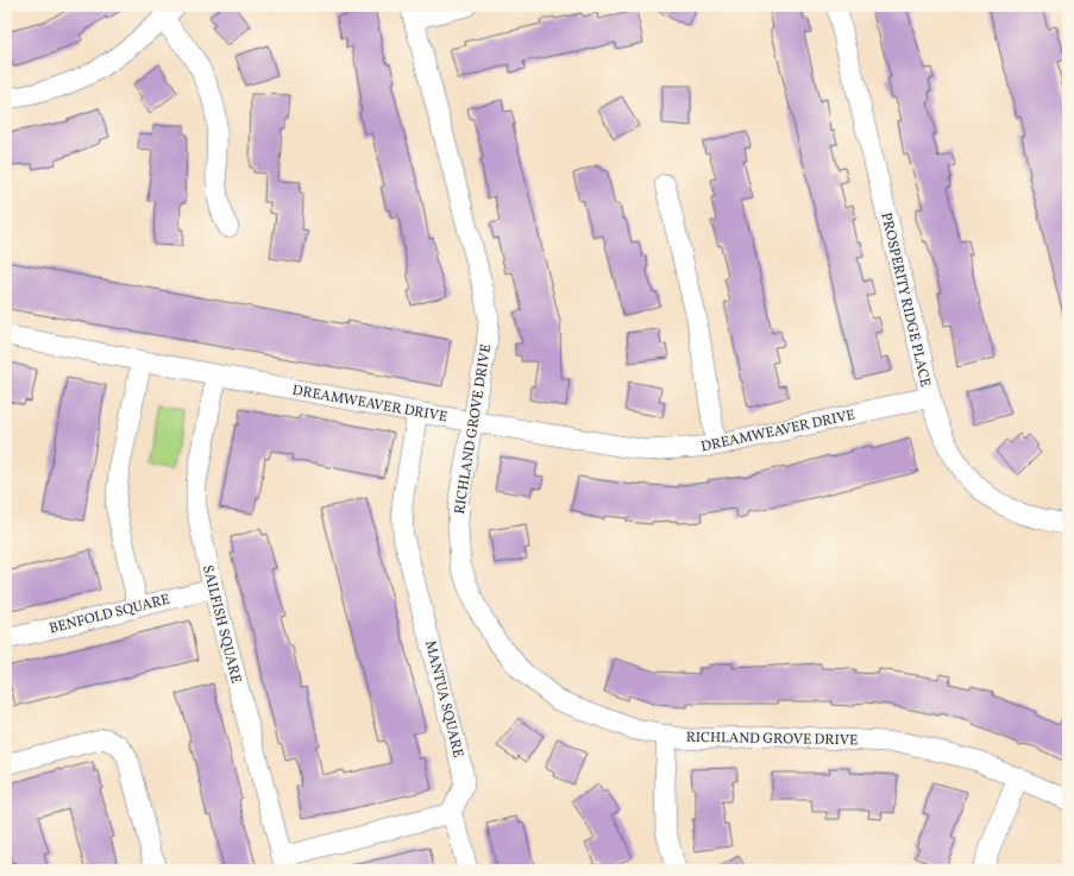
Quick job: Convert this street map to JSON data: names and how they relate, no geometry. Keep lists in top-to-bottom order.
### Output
{
  "streets": {
    "street": [
      "PROSPERITY RIDGE PLACE",
      "DREAMWEAVER DRIVE",
      "RICHLAND GROVE DRIVE",
      "BENFOLD SQUARE",
      "SAILFISH SQUARE",
      "MANTUA SQUARE"
    ]
  },
  "crossings": [
    ["PROSPERITY RIDGE PLACE", "DREAMWEAVER DRIVE"],
    ["DREAMWEAVER DRIVE", "RICHLAND GROVE DRIVE"],
    ["DREAMWEAVER DRIVE", "SAILFISH SQUARE"],
    ["DREAMWEAVER DRIVE", "MANTUA SQUARE"],
    ["BENFOLD SQUARE", "SAILFISH SQUARE"]
  ]
}
